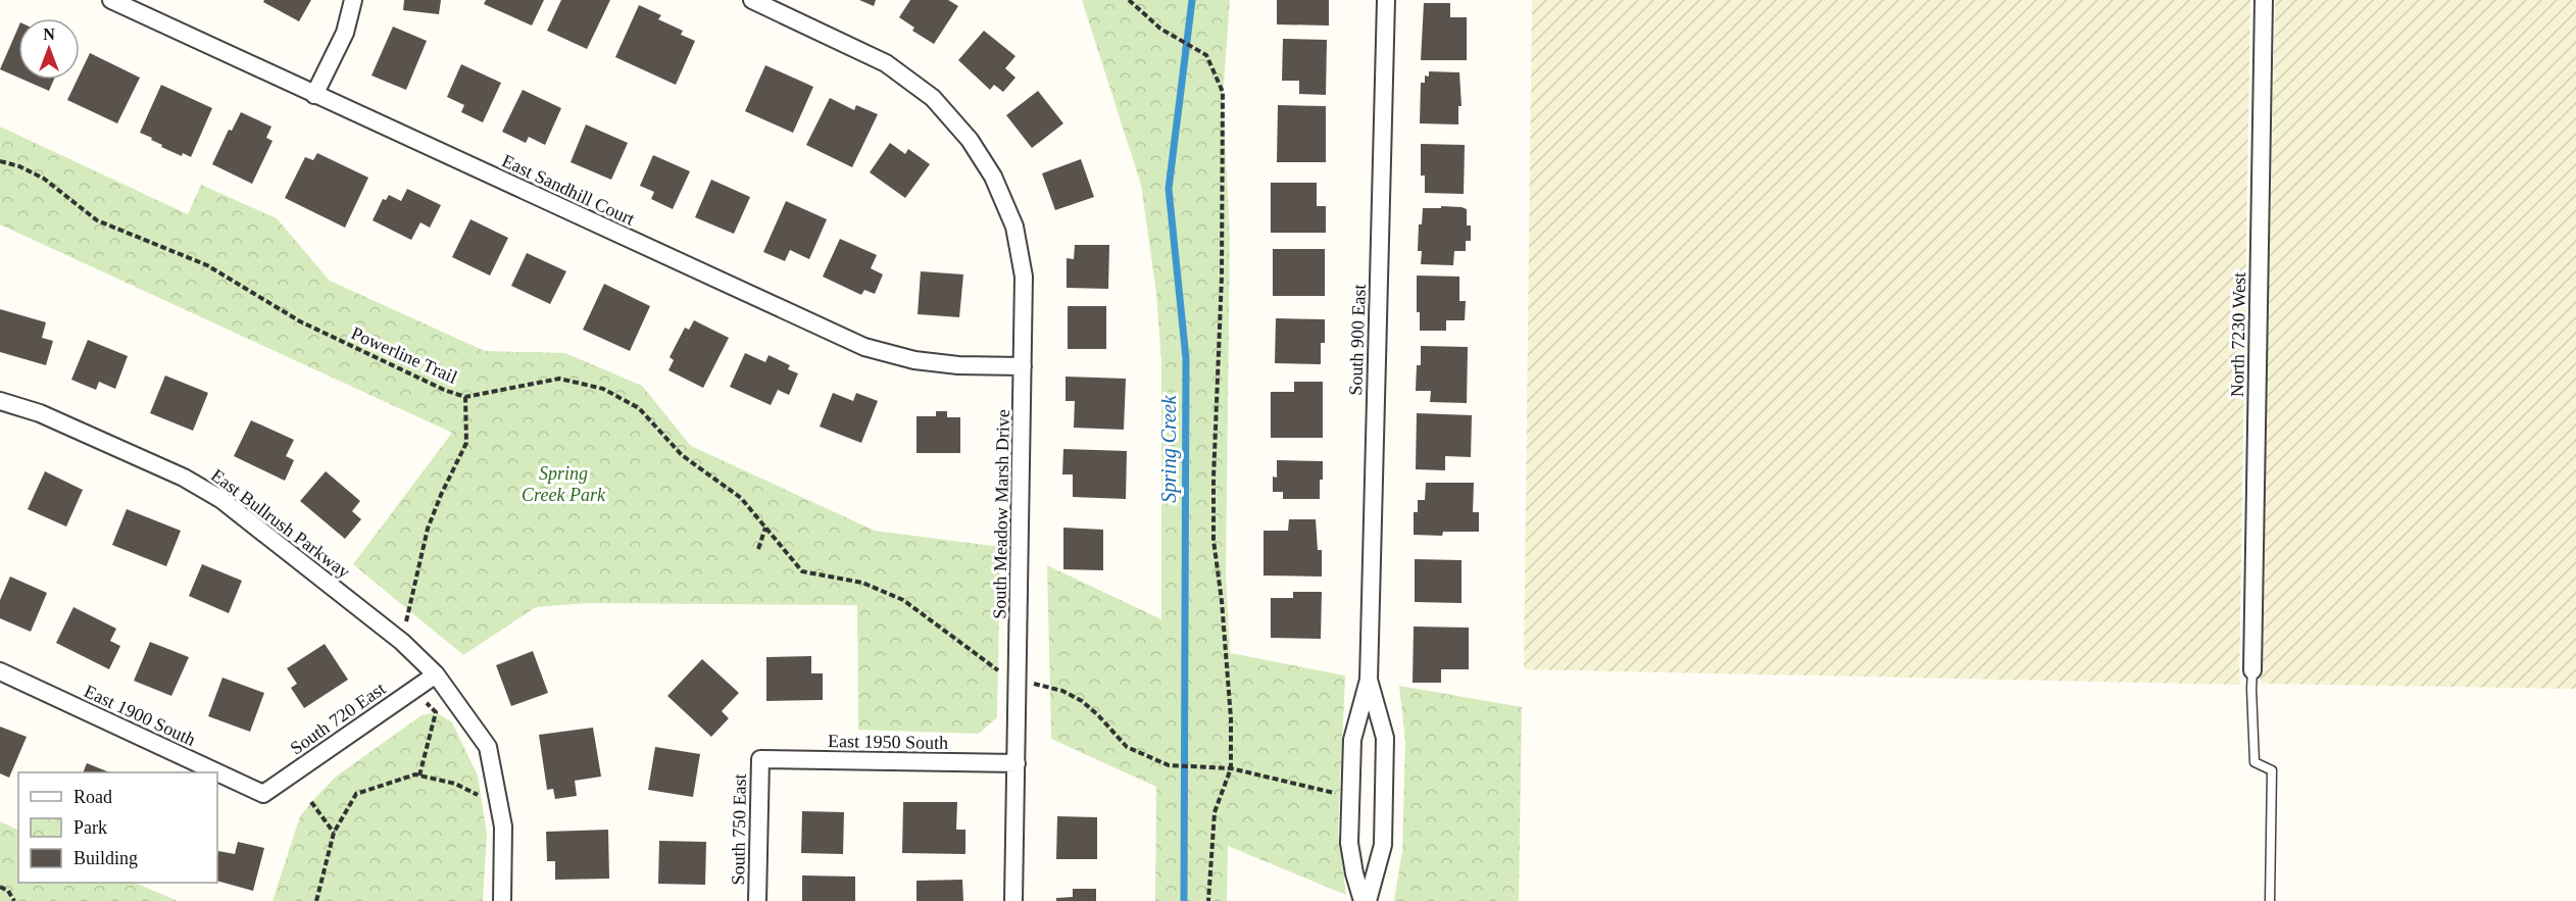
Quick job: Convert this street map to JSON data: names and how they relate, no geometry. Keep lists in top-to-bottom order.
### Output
{
  "streets": {
    "street": [
      "East Sandhill Court",
      "North 7230 West",
      "South 900 East",
      "South Meadow Marsh Drive",
      "East Bullrush Parkway",
      "East 1900 South",
      "South 720 East",
      "East 1950 South",
      "South 750 East"
    ],
    "path": ["Powerline Trail"]
  },
  "crossings": [
    ["East Sandhill Court", "South Meadow Marsh Drive"],
    ["South Meadow Marsh Drive", "East 1950 South"],
    ["East Bullrush Parkway", "South 720 East"],
    ["East 1900 South", "South 720 East"],
    ["East 1950 South", "South 750 East"]
  ],
  "water": ["Spring Creek"],
  "parks": ["Spring Creek Park"],
  "legend": ["Road", "Park", "Building"],
  "north": "top"
}
